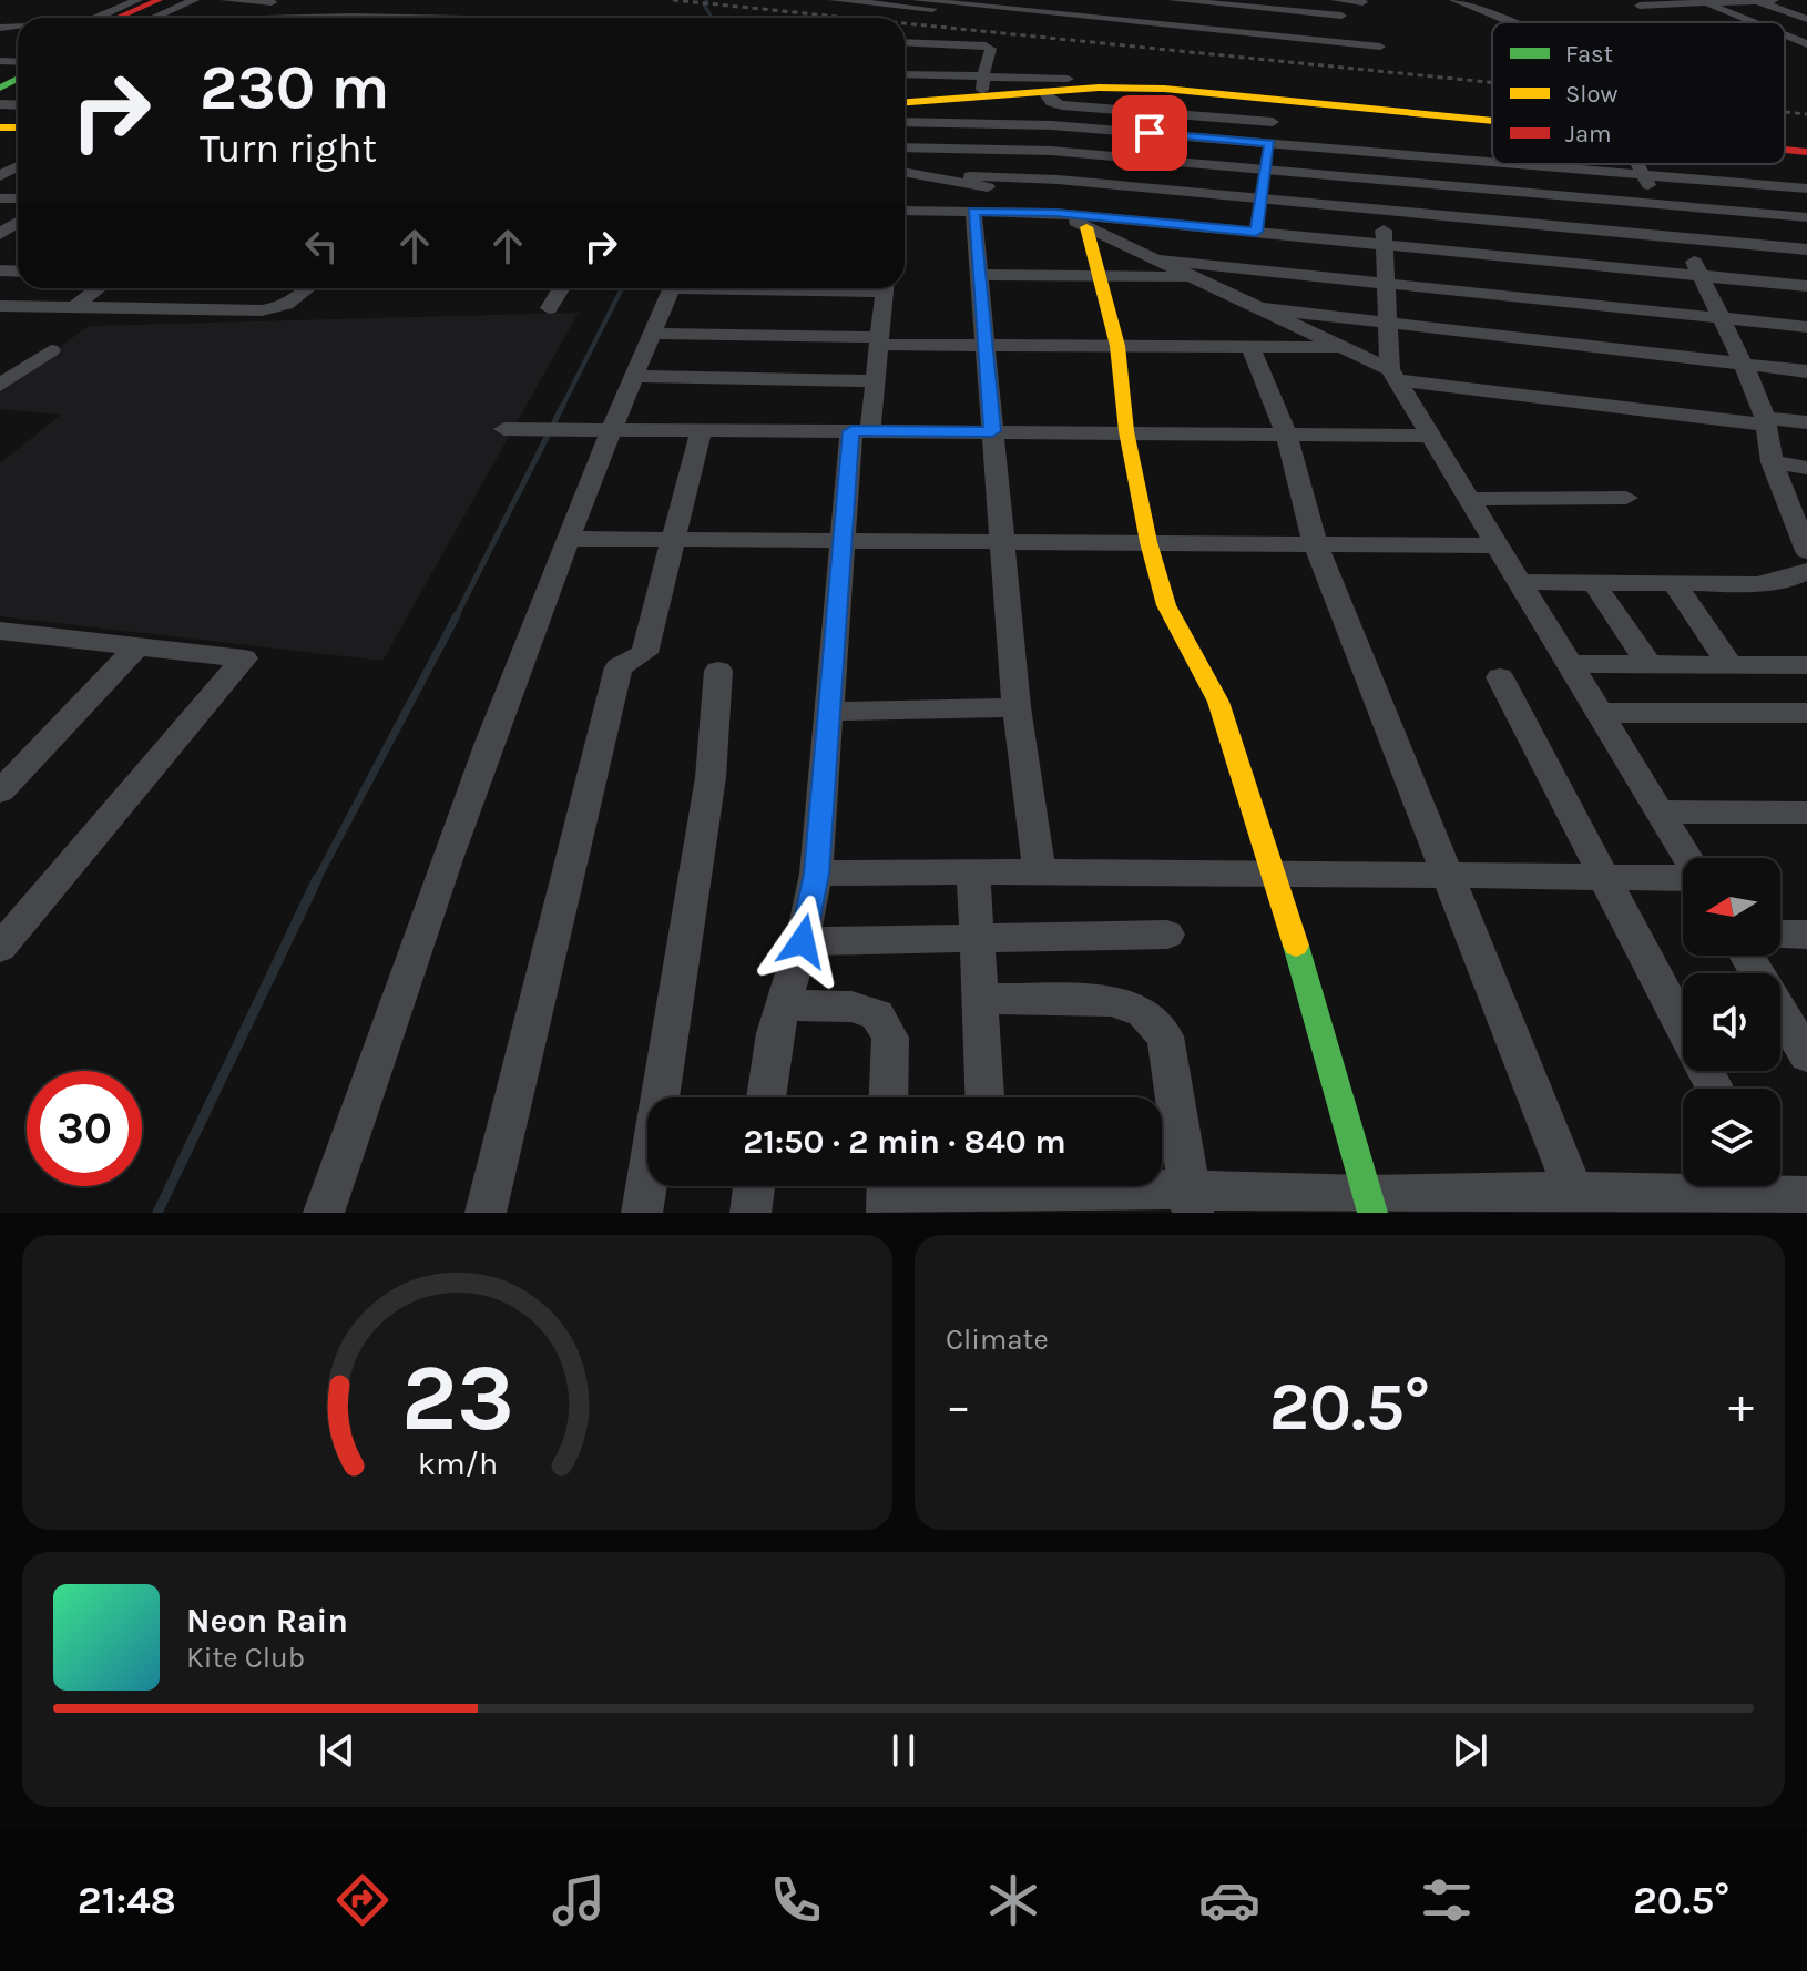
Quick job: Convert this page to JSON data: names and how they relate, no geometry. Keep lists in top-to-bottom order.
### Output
{
  "legend": ["Fast", "Slow", "Jam"],
  "north": "left",
  "page": {
    "turn": ["230 m", "Turn right"],
    "limit": "30",
    "trip": "21:50 · 2 min · 840 m",
    "tile": "Climate",
    "heat": ["−", "20.5°", "+"],
    "song": ["Neon Rain", "Kite Club"],
    "tabs": ["21:48", "20.5°"],
    "gauge": ["23", "km/h"]
  }
}
